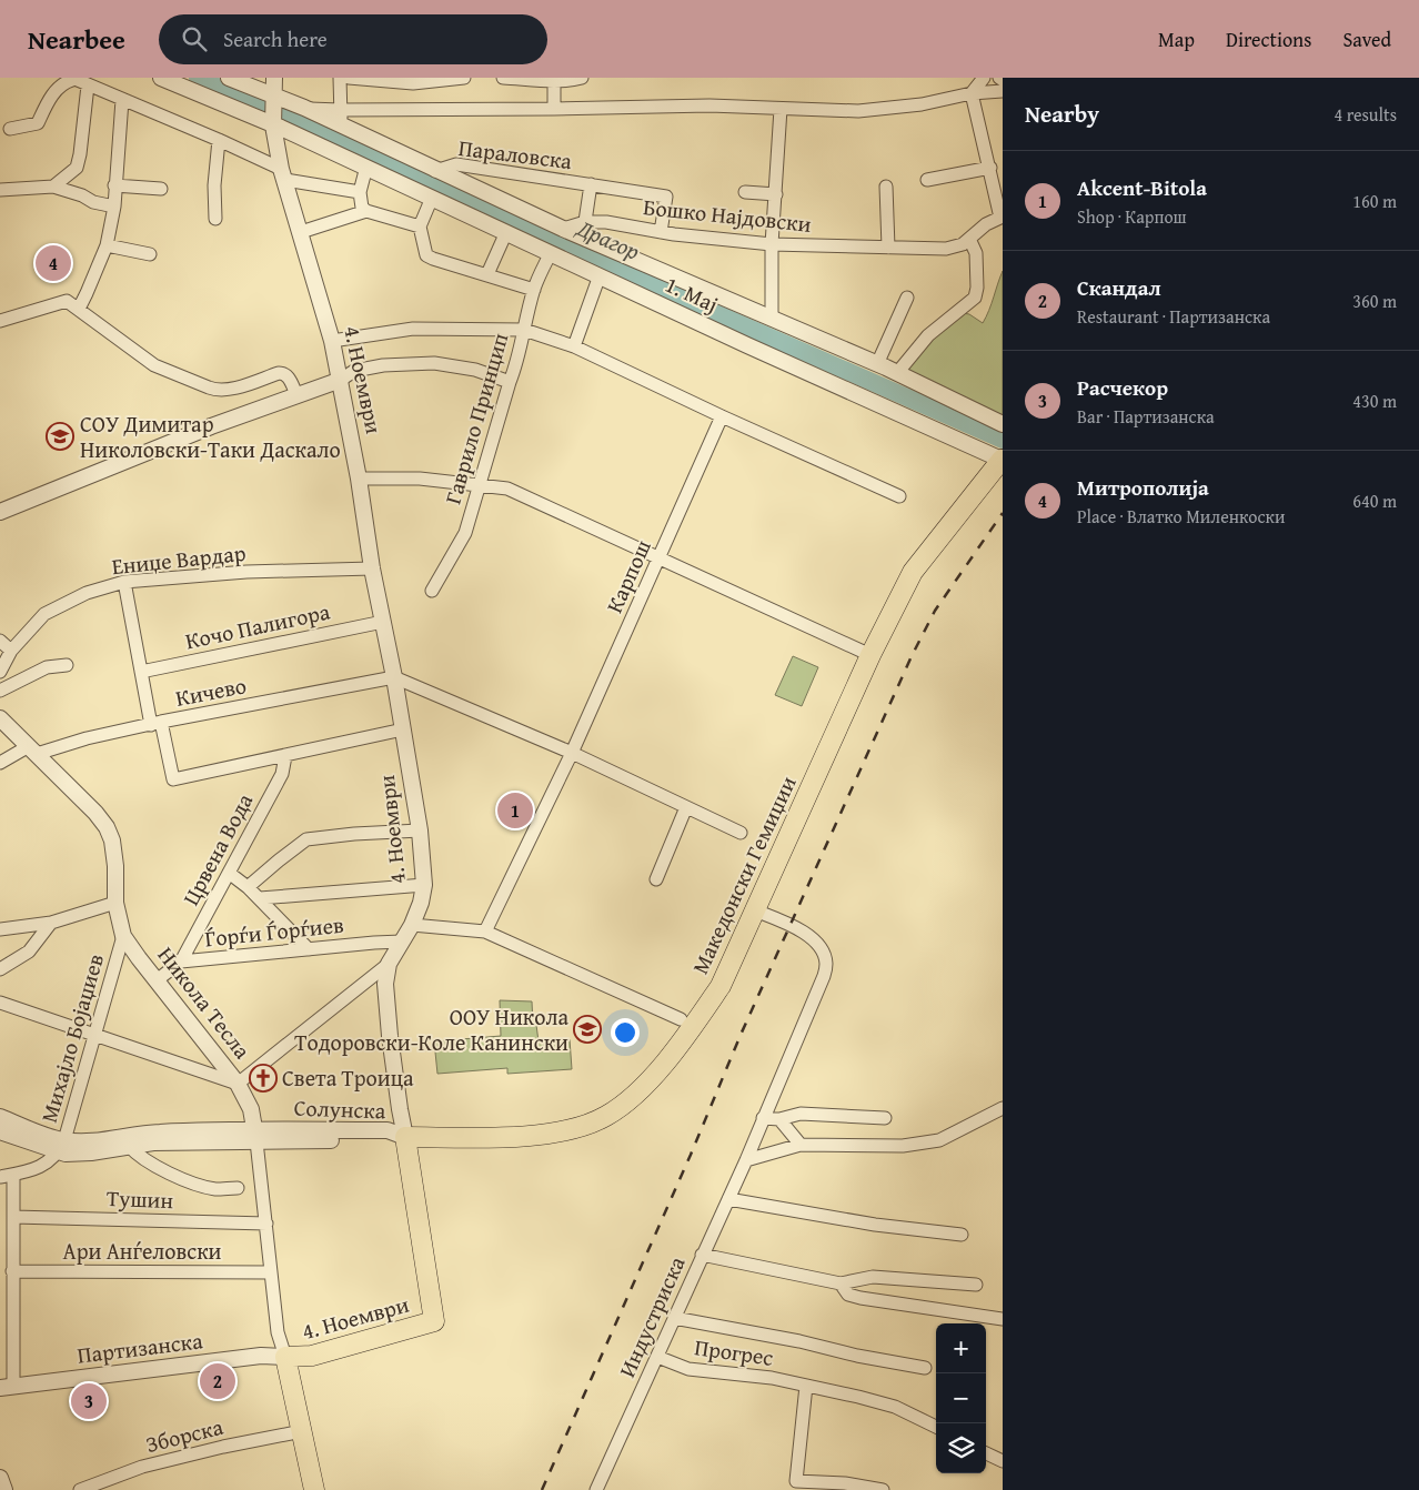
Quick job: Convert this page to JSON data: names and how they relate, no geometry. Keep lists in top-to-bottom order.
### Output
{
  "streets": {
    "main road": ["4. Ноември", "Македонски Гемиџии", "Никола Тесла"],
    "street": [
      "Параловска",
      "Бошко Најдовски",
      "1. Мај",
      "Гаврило Принцип",
      "Ениџе Вардар",
      "Карпош",
      "Кочо Палигора",
      "Кичево",
      "Црвена Вода",
      "Ѓорѓи Ѓорѓиев",
      "Михајло Бојаџиев",
      "Солунска",
      "Тушин",
      "Ари Анѓеловски",
      "Индустриска",
      "Партизанска",
      "Прогрес",
      "Зборска"
    ]
  },
  "crossings": [
    ["Параловска", "Бошко Најдовски"],
    ["Параловска", "1. Мај"],
    ["Бошко Најдовски", "1. Мај"],
    ["1. Мај", "4. Ноември"],
    ["1. Мај", "Гаврило Принцип"],
    ["1. Мај", "Македонски Гемиџии"],
    ["4. Ноември", "Ениџе Вардар"],
    ["4. Ноември", "Кочо Палигора"],
    ["4. Ноември", "Кичево"],
    ["4. Ноември", "Црвена Вода"],
    ["4. Ноември", "Македонски Гемиџии"],
    ["4. Ноември", "Ѓорѓи Ѓорѓиев"],
    ["4. Ноември", "Никола Тесла"],
    ["4. Ноември", "Солунска"],
    ["4. Ноември", "Партизанска"],
    ["Кичево", "Црвена Вода"],
    ["Кичево", "Никола Тесла"],
    ["Црвена Вода", "Ѓорѓи Ѓорѓиев"],
    ["Македонски Гемиџии", "Солунска"],
    ["Македонски Гемиџии", "Индустриска"],
    ["Ѓорѓи Ѓорѓиев", "Никола Тесла"],
    ["Никола Тесла", "Михајло Бојаџиев"],
    ["Никола Тесла", "Солунска"],
    ["Никола Тесла", "Тушин"],
    ["Никола Тесла", "Ари Анѓеловски"],
    ["Никола Тесла", "Партизанска"],
    ["Никола Тесла", "Зборска"],
    ["Михајло Бојаџиев", "Солунска"],
    ["Индустриска", "Прогрес"]
  ],
  "water": ["Драгор"],
  "places": {
    "school or university": ["СОУ Димитар Николовски-Таки Даскало", "ООУ Никола Тодоровски-Коле Канински"],
    "church": ["Света Троица"]
  },
  "page": {
    "header": "Nearbee",
    "search": "Search here",
    "nav": ["Map", "Directions", "Saved"],
    "heading": ["Nearby", "4 results"],
    "list": [
      {
        "mark": "1",
        "name": "Akcent-Bitola",
        "note": "Shop · Карпош",
        "value": "160 m"
      },
      {
        "mark": "2",
        "name": "Скандал",
        "note": "Restaurant · Партизанска",
        "value": "360 m"
      },
      {
        "mark": "3",
        "name": "Расчекор",
        "note": "Bar · Партизанска",
        "value": "430 m"
      },
      {
        "mark": "4",
        "name": "Митрополија",
        "note": "Place · Влатко Миленкоски",
        "value": "640 m"
      }
    ],
    "pins": [
      "4",
      "1",
      "2",
      "3"
    ],
    "map_buttons": ["+", "−"]
  }
}
